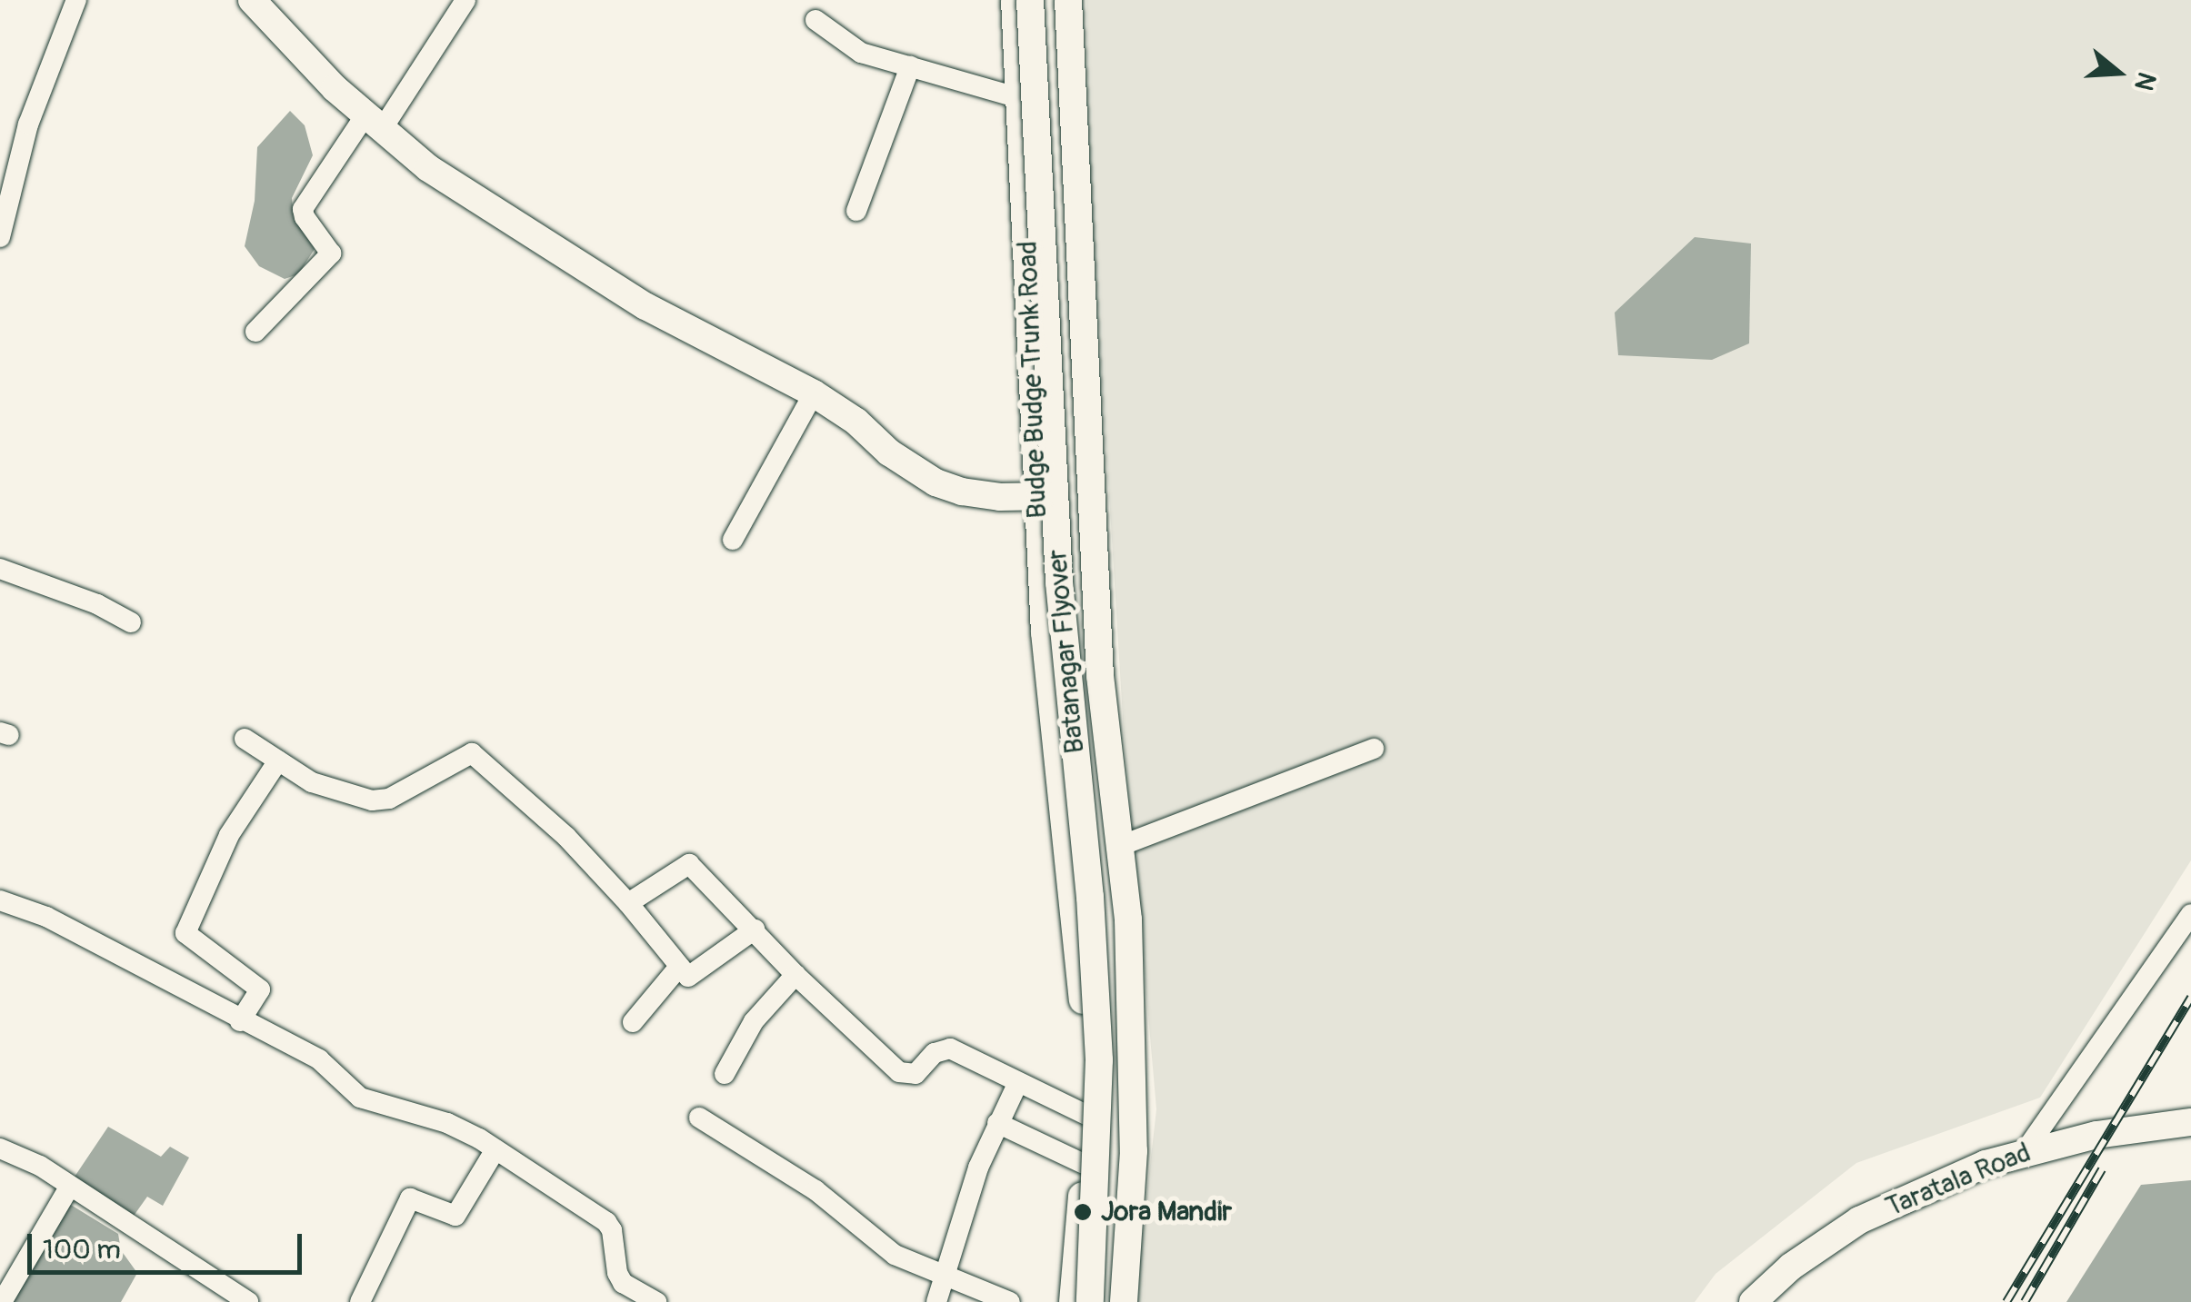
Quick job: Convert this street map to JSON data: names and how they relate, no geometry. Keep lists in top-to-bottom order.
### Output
{
  "streets": {
    "street": ["Budge Budge Trunk Road", "Batanagar Flyover", "Taratala Road"]
  },
  "places": ["Jora Mandir"],
  "scale_bar": "100 m",
  "north": "right"
}
